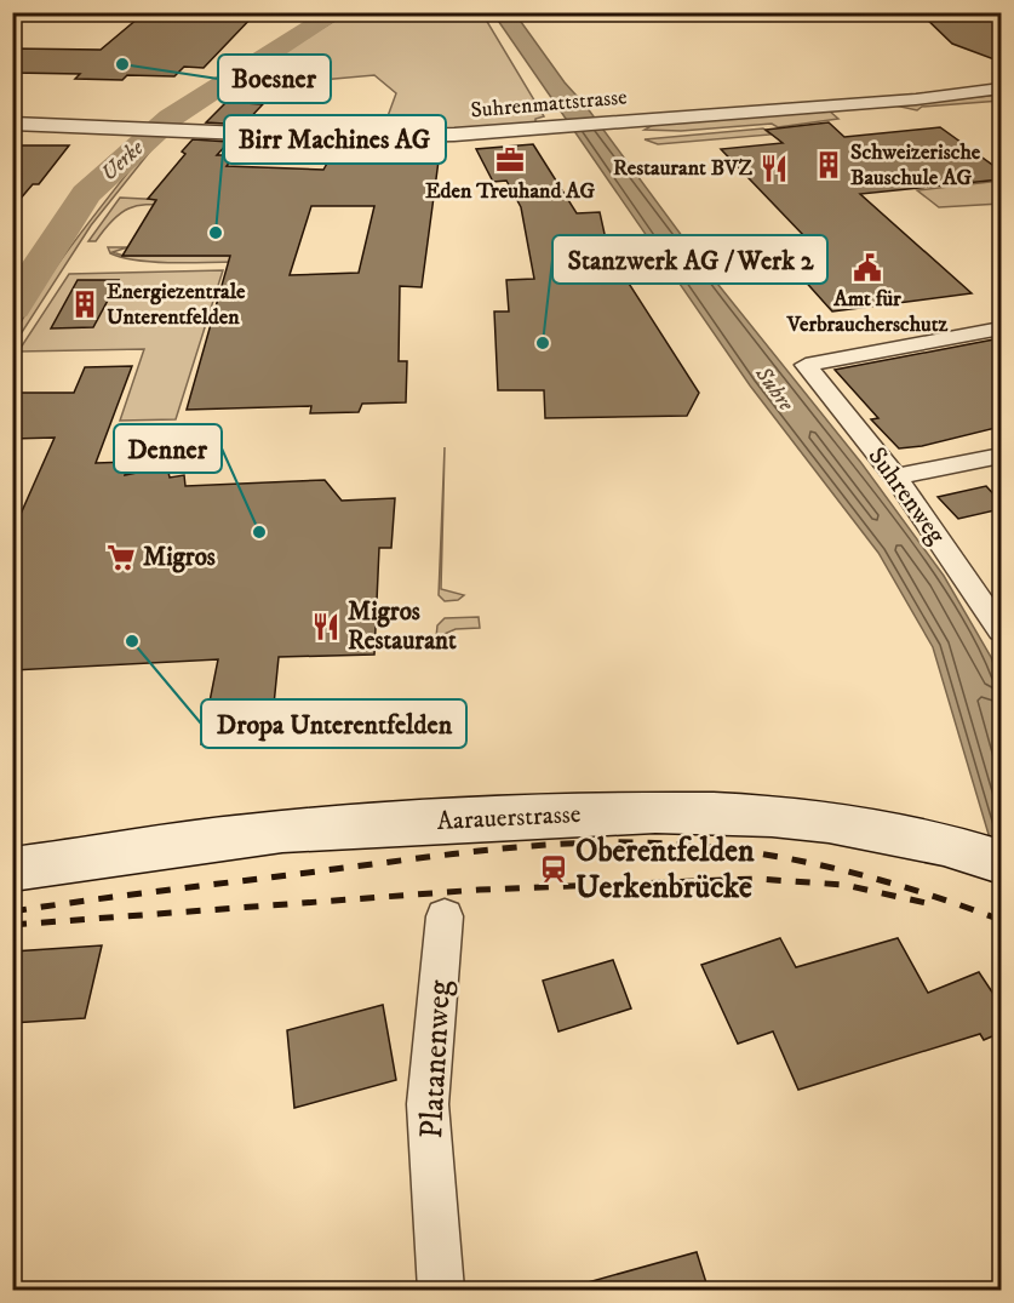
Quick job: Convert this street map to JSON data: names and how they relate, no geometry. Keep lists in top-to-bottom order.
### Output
{
  "streets": {
    "main road": ["Aarauerstrasse"],
    "street": ["Suhrenmattstrasse", "Suhrenweg", "Platanenweg"]
  },
  "water": ["Uerke", "Suhre"],
  "places": {
    "other": [
      "Boesner",
      "Birr Machines AG",
      "Stanzwerk AG / Werk 2",
      "Denner",
      "Dropa Unterentfelden"
    ],
    "office": ["Eden Treuhand AG"],
    "building": ["Schweizerische Bauschule AG", "Energiezentrale Unterentfelden"],
    "restaurant": ["Restaurant BVZ", "Migros Restaurant"],
    "public building": ["Amt für Verbraucherschutz"],
    "supermarket": ["Migros"],
    "station": ["Oberentfelden Uerkenbrücke"]
  }
}
